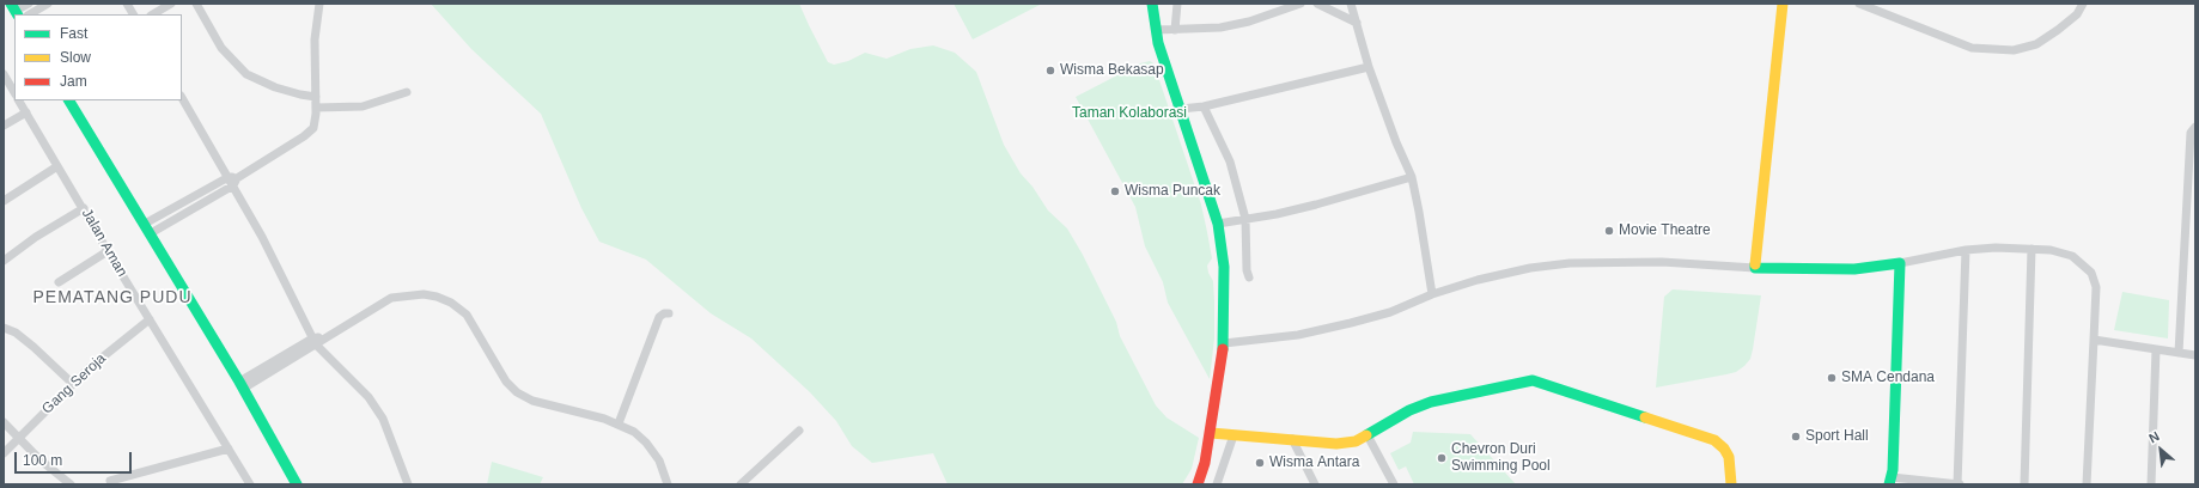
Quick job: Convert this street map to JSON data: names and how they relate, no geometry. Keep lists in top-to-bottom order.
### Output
{
  "streets": {
    "street": ["Jalan Aman", "Gang Seroja"]
  },
  "crossings": [
    ["Jalan Aman", "Gang Seroja"]
  ],
  "districts": ["PEMATANG PUDU"],
  "parks": ["Taman Kolaborasi"],
  "places": [
    "Wisma Bekasap",
    "Wisma Puncak",
    "Movie Theatre",
    "SMA Cendana",
    "Sport Hall",
    "Chevron Duri Swimming Pool",
    "Wisma Antara"
  ],
  "legend": ["Fast", "Slow", "Jam"],
  "scale_bar": "100 m",
  "north": "top left"
}
